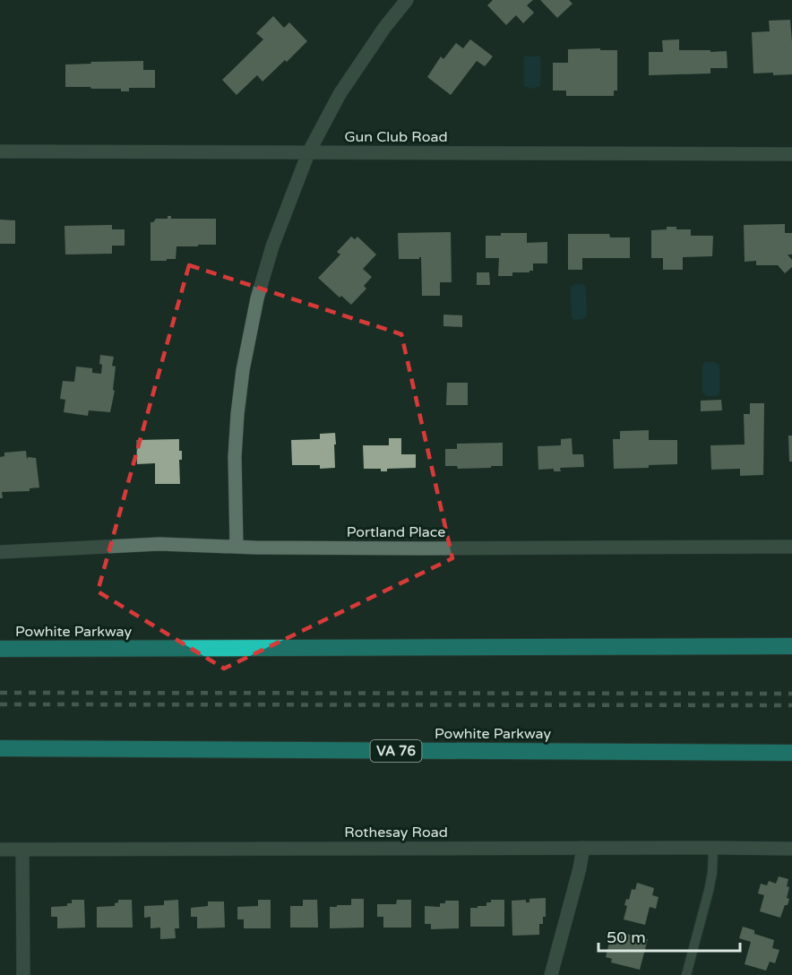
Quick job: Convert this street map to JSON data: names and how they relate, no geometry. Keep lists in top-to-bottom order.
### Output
{
  "streets": {
    "highway": ["Powhite Parkway", "VA 76"],
    "street": ["Gun Club Road", "Portland Place", "Rothesay Road"]
  },
  "scale_bar": "50 m"
}
